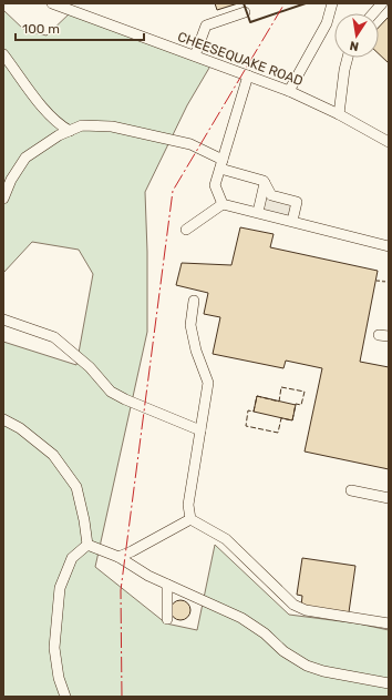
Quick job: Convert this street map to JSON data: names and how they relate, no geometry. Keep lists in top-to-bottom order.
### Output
{
  "streets": {
    "street": ["CHEESEQUAKE ROAD"]
  },
  "scale_bar": "100 m",
  "north": "bottom"
}
